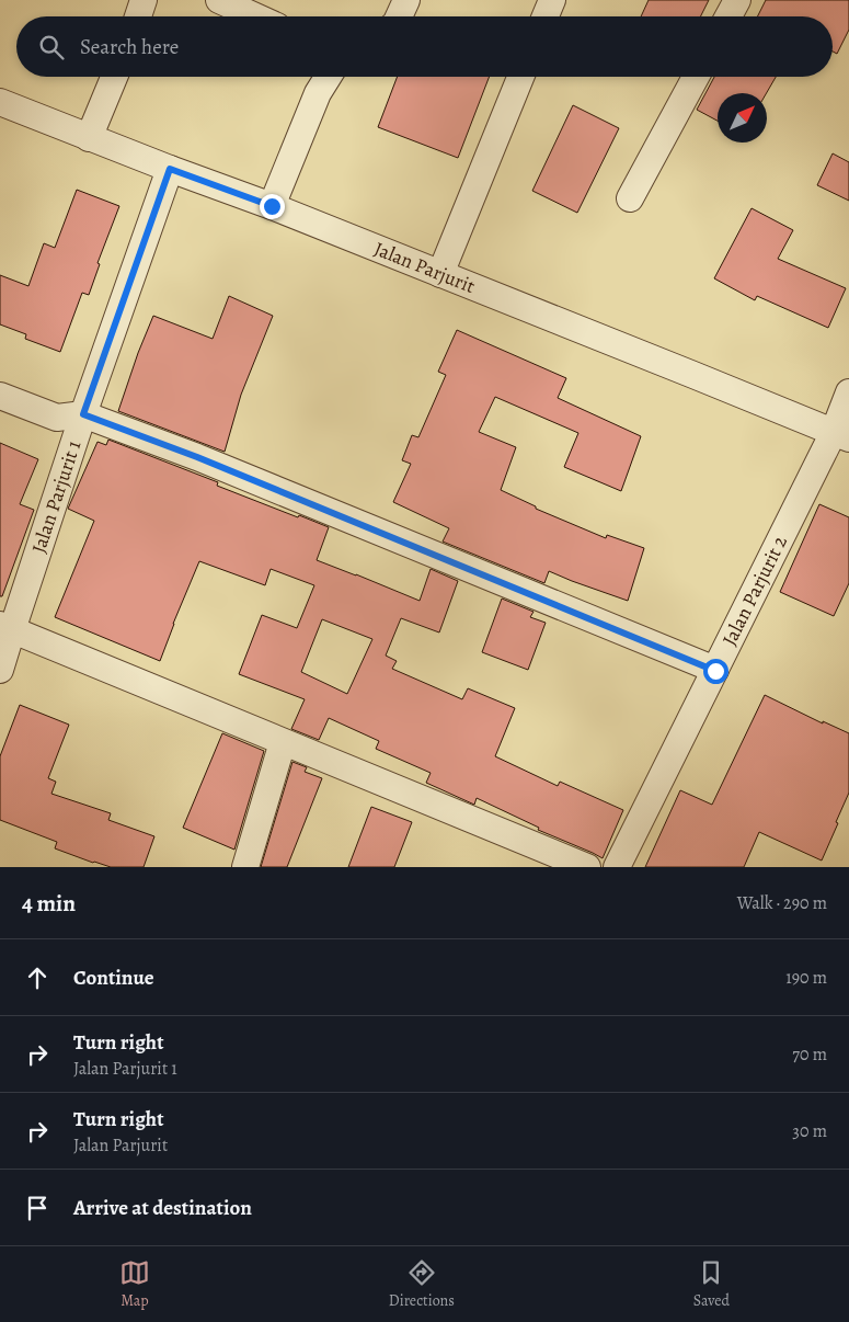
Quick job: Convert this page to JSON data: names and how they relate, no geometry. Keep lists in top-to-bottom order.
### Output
{
  "streets": {
    "street": ["Jalan Parjurit", "Jalan Parjurit 1", "Jalan Parjurit 2"]
  },
  "crossings": [
    ["Jalan Parjurit", "Jalan Parjurit 1"],
    ["Jalan Parjurit", "Jalan Parjurit 2"]
  ],
  "north": "top right",
  "page": {
    "search": "Search here",
    "heading": ["4 min", "Walk · 290 m"],
    "list": [
      ["Continue", "190 m"],
      ["Turn right", "Jalan Parjurit 1", "70 m"],
      ["Turn right", "Jalan Parjurit", "30 m"],
      "Arrive at destination"
    ],
    "nav": ["Map", "Directions", "Saved"]
  }
}
